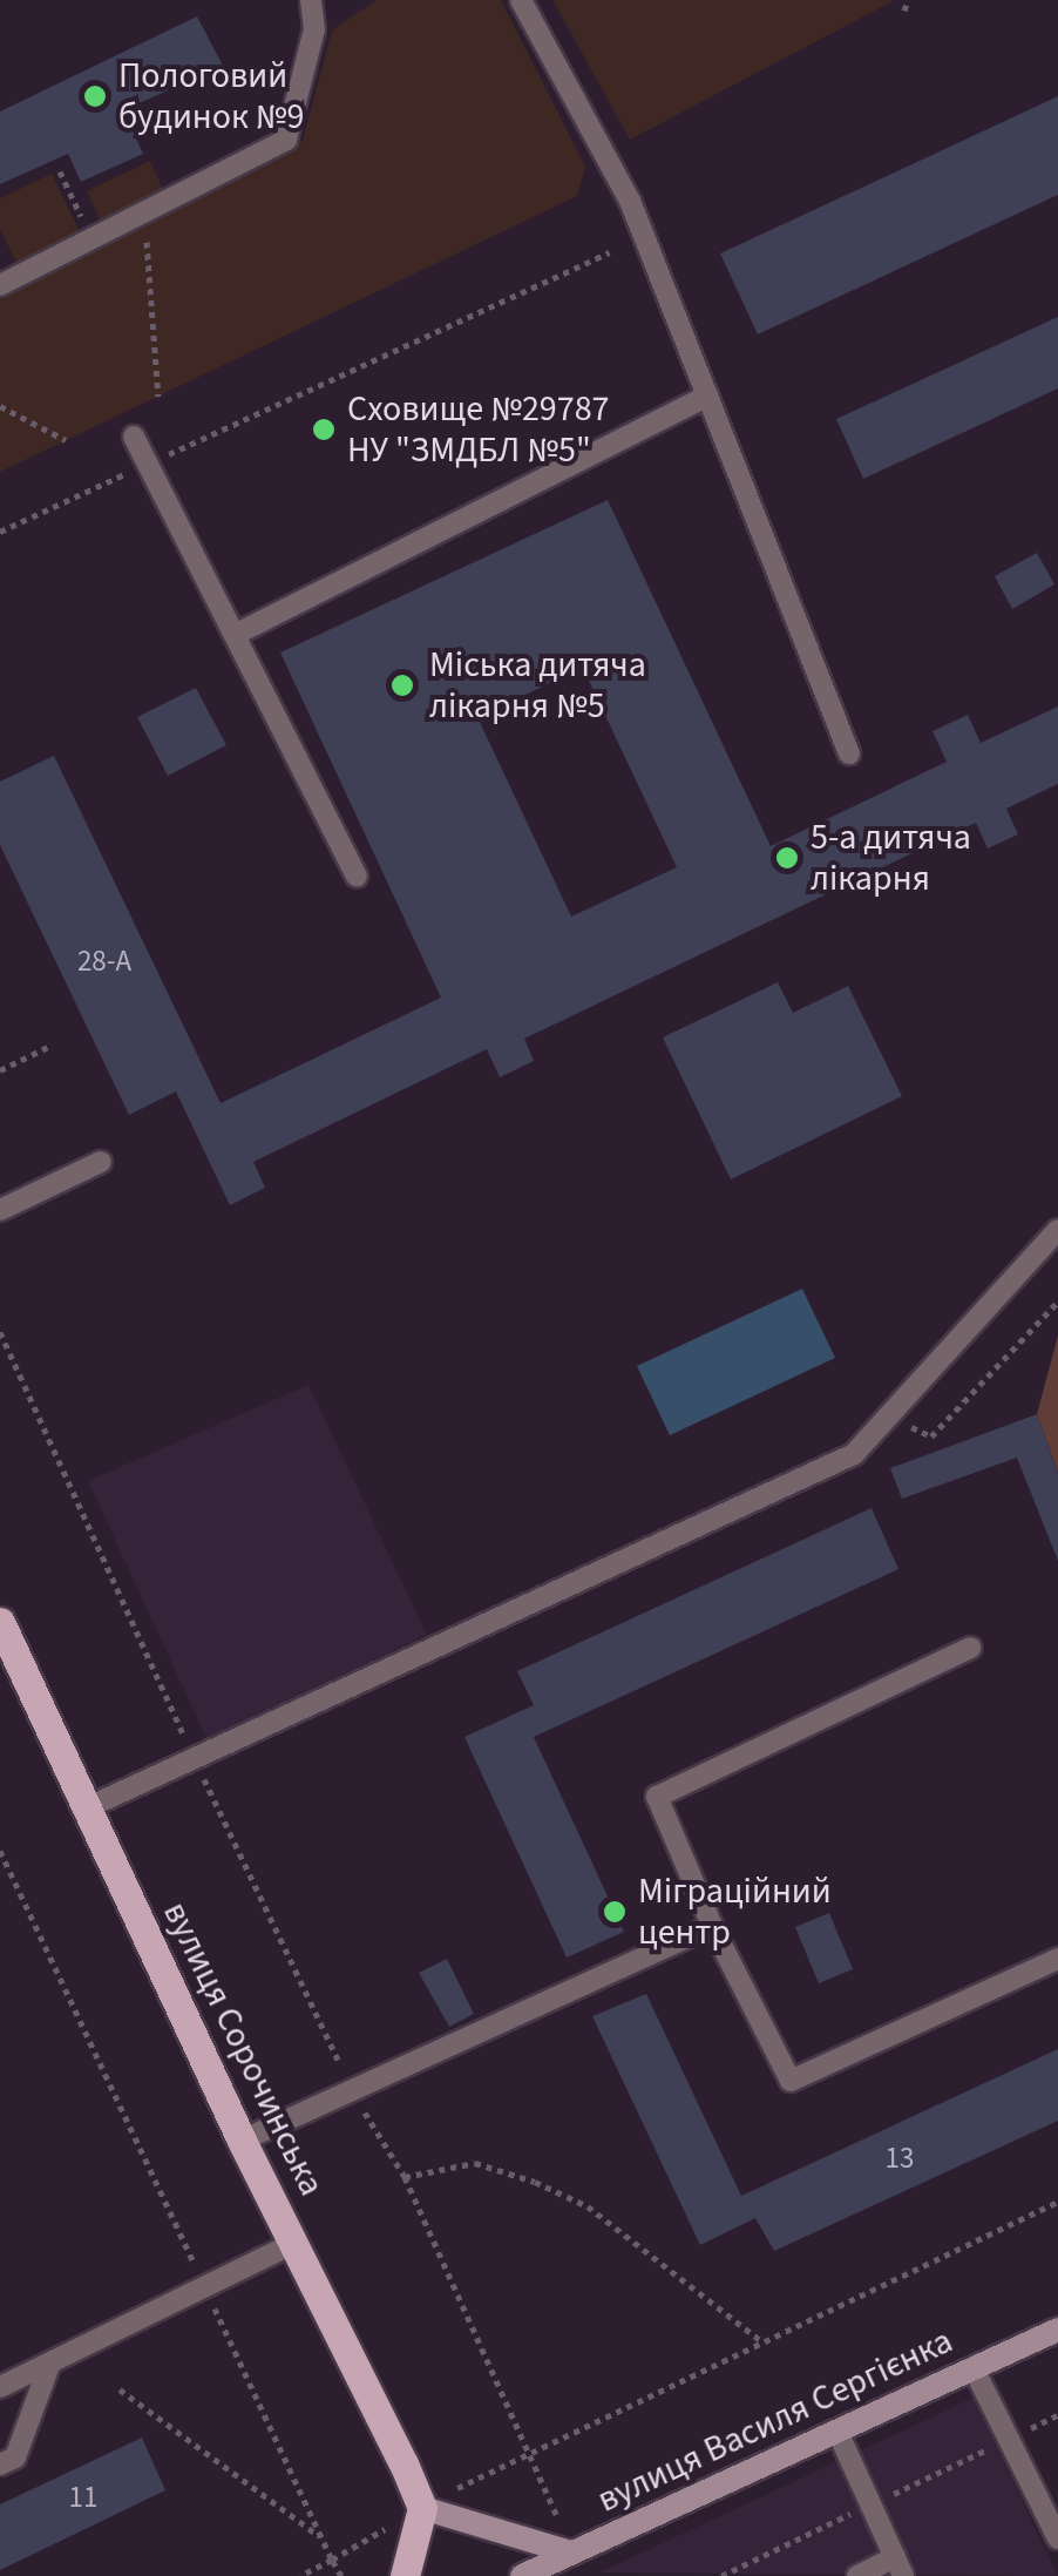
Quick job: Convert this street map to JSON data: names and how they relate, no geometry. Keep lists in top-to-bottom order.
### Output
{
  "streets": {
    "main road": ["вулиця Сорочинська", "вулиця Василя Сергієнка"]
  },
  "places": [
    "Пологовий будинок №9",
    "Сховище №29787 НУ \"ЗМДБЛ №5\"",
    "Міська дитяча лікарня №5",
    "5-а дитяча лікарня",
    "Міграційний центр"
  ],
  "house_numbers": ["28-А", "13", "11"]
}
